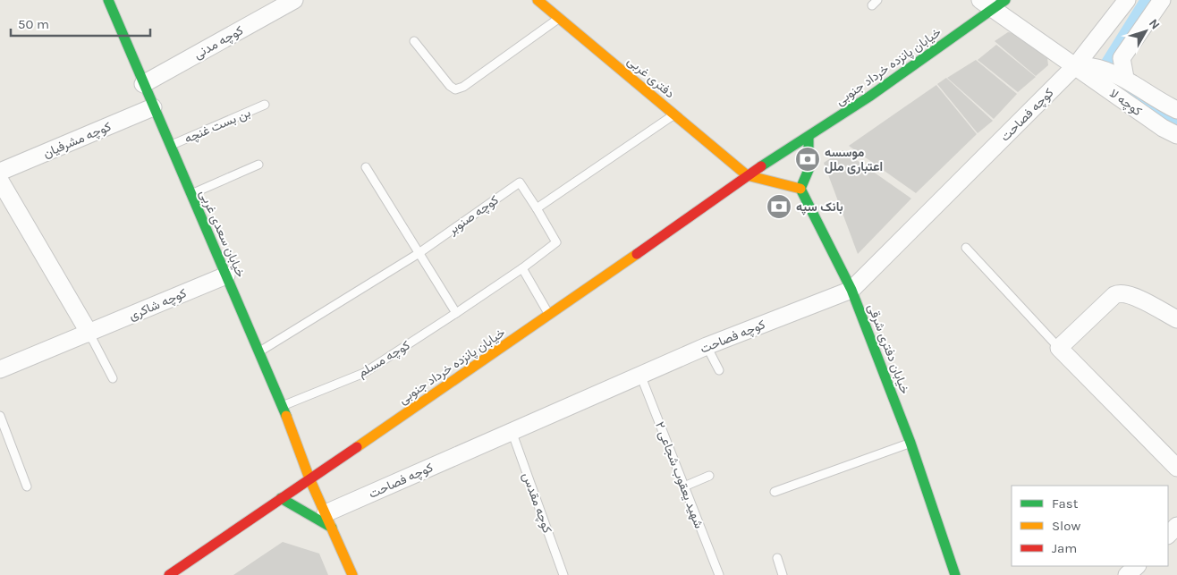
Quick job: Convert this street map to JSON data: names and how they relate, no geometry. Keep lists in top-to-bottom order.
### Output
{
  "streets": {
    "street": [
      "کوچه مدنی",
      "خیابان پانزده خرداد جنوبی",
      "دفتری غربی",
      "کوچه لا",
      "کوچه فصاحت",
      "کوچه مشرفیان",
      "خیابان سعدی غربی",
      "کوچه شاکری",
      "خیابان دفتری شرقی"
    ],
    "lane": [
      "بن بست غنچه",
      "کوچه صنوبر",
      "کوچه مسلم",
      "شهید یعقوب شجاعی ۲",
      "کوچه مقدس"
    ]
  },
  "crossings": [
    ["کوچه مدنی", "خیابان سعدی غربی"],
    ["خیابان پانزده خرداد جنوبی", "دفتری غربی"],
    ["خیابان پانزده خرداد جنوبی", "خیابان سعدی غربی"],
    ["کوچه لا", "کوچه فصاحت"],
    ["کوچه فصاحت", "خیابان سعدی غربی"],
    ["کوچه فصاحت", "خیابان دفتری شرقی"],
    ["کوچه فصاحت", "شهید یعقوب شجاعی ۲"],
    ["کوچه فصاحت", "کوچه مقدس"],
    ["بن بست غنچه", "خیابان سعدی غربی"],
    ["کوچه مشرفیان", "خیابان سعدی غربی"],
    ["کوچه صنوبر", "خیابان سعدی غربی"],
    ["کوچه صنوبر", "کوچه مسلم"],
    ["خیابان سعدی غربی", "کوچه شاکری"],
    ["خیابان سعدی غربی", "کوچه مسلم"]
  ],
  "places": {
    "bank": ["موسسه اعتباری ملل", "بانک سپه"]
  },
  "legend": ["Fast", "Slow", "Jam"],
  "scale_bar": "50 m",
  "north": "top right"
}
